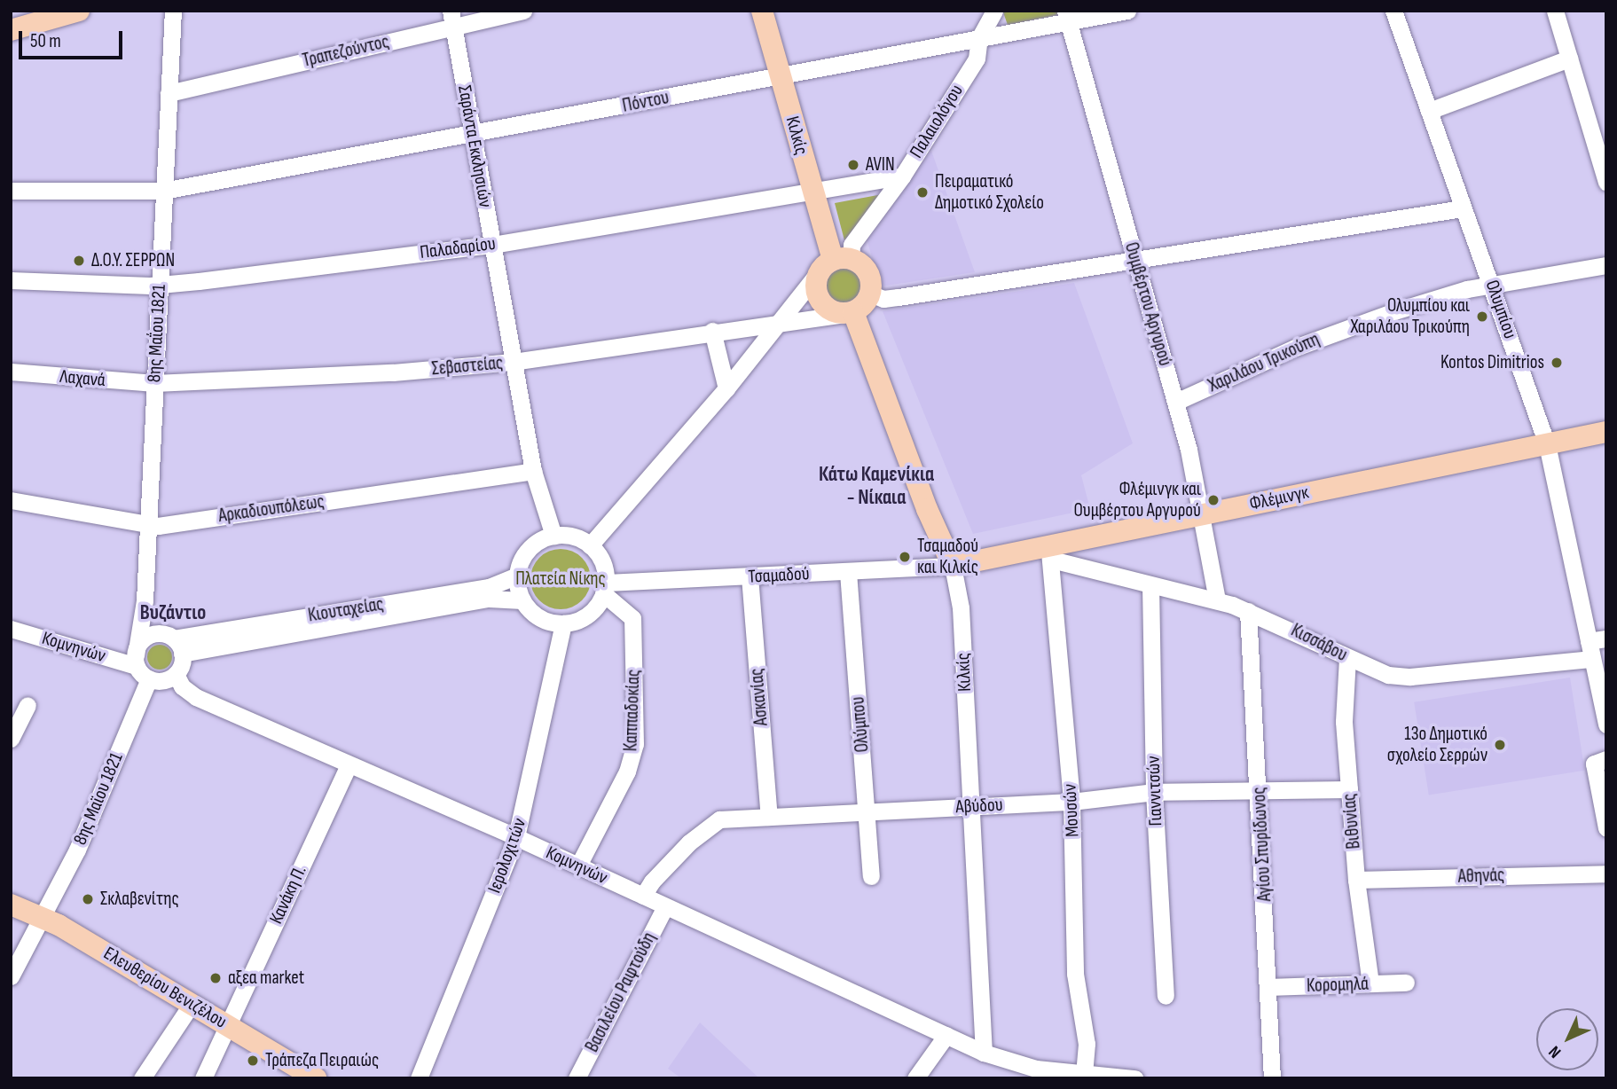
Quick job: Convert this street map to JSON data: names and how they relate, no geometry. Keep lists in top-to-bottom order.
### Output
{
  "streets": {
    "main road": ["Κιλκίς", "Φλέμινγκ", "Ελευθερίου Βενιζέλου"],
    "street": [
      "Τραπεζούντος",
      "Πόντου",
      "Παλαιολόγου",
      "Σαράντα Εκκλησιών",
      "Παλαδαρίου",
      "Ουμβέρτου Αργυρού",
      "Ολυμπίου",
      "8ης Μαΐου 1821",
      "Χαριλάου Τρικούπη",
      "Σεβαστείας",
      "Λαχανά",
      "Αρκαδιουπόλεως",
      "Τσαμαδού",
      "Κιουταχείας",
      "Κισσάβου",
      "Κομνηνών",
      "Ασκανίας",
      "Καππαδοκίας",
      "Ολύμπου",
      "Γιαννιτσών",
      "8ης Μαϊου 1821",
      "Αβύδου",
      "Μουσών",
      "Βιθυνίας",
      "Αγίου Σπυρίδωνος",
      "Ιερολοχιτών",
      "Αθηνάς",
      "Κανάκη Π.",
      "Κορομηλά",
      "Βασιλείου Ραφτούδη"
    ]
  },
  "crossings": [
    ["Τραπεζούντος", "Σαράντα Εκκλησιών"],
    ["Τραπεζούντος", "8ης Μαΐου 1821"],
    ["Πόντου", "Παλαιολόγου"],
    ["Πόντου", "Κιλκίς"],
    ["Πόντου", "Σαράντα Εκκλησιών"],
    ["Πόντου", "Ουμβέρτου Αργυρού"],
    ["Πόντου", "8ης Μαΐου 1821"],
    ["Παλαιολόγου", "Κιλκίς"],
    ["Παλαιολόγου", "Παλαδαρίου"],
    ["Παλαιολόγου", "Σεβαστείας"],
    ["Κιλκίς", "Παλαδαρίου"],
    ["Κιλκίς", "Σεβαστείας"],
    ["Κιλκίς", "Φλέμινγκ"],
    ["Κιλκίς", "Τσαμαδού"],
    ["Κιλκίς", "Κομνηνών"],
    ["Κιλκίς", "Αβύδου"],
    ["Σαράντα Εκκλησιών", "Παλαδαρίου"],
    ["Σαράντα Εκκλησιών", "Σεβαστείας"],
    ["Σαράντα Εκκλησιών", "Αρκαδιουπόλεως"],
    ["Σαράντα Εκκλησιών", "Τσαμαδού"],
    ["Σαράντα Εκκλησιών", "Κιουταχείας"],
    ["Σαράντα Εκκλησιών", "Καππαδοκίας"],
    ["Σαράντα Εκκλησιών", "Ιερολοχιτών"],
    ["Παλαδαρίου", "8ης Μαΐου 1821"],
    ["Ουμβέρτου Αργυρού", "Χαριλάου Τρικούπη"],
    ["Ουμβέρτου Αργυρού", "Φλέμινγκ"],
    ["Ουμβέρτου Αργυρού", "Κισσάβου"],
    ["Ολυμπίου", "Χαριλάου Τρικούπη"],
    ["Ολυμπίου", "Φλέμινγκ"],
    ["Ολυμπίου", "Κισσάβου"],
    ["8ης Μαΐου 1821", "Σεβαστείας"],
    ["8ης Μαΐου 1821", "Λαχανά"],
    ["8ης Μαΐου 1821", "Αρκαδιουπόλεως"],
    ["8ης Μαΐου 1821", "Κομνηνών"],
    ["8ης Μαΐου 1821", "8ης Μαϊου 1821"],
    ["Σεβαστείας", "Λαχανά"],
    ["Φλέμινγκ", "Τσαμαδού"],
    ["Φλέμινγκ", "Κισσάβου"],
    ["Φλέμινγκ", "Μουσών"],
    ["Τσαμαδού", "Κιουταχείας"],
    ["Τσαμαδού", "Ασκανίας"],
    ["Τσαμαδού", "Καππαδοκίας"],
    ["Τσαμαδού", "Ολύμπου"],
    ["Τσαμαδού", "Ιερολοχιτών"],
    ["Κιουταχείας", "Καππαδοκίας"],
    ["Κιουταχείας", "Ιερολοχιτών"],
    ["Κισσάβου", "Γιαννιτσών"],
    ["Κισσάβου", "Μουσών"],
    ["Κισσάβου", "Βιθυνίας"],
    ["Κισσάβου", "Αγίου Σπυρίδωνος"],
    ["Κομνηνών", "Καππαδοκίας"],
    ["Κομνηνών", "8ης Μαϊου 1821"],
    ["Κομνηνών", "Αβύδου"],
    ["Κομνηνών", "Μουσών"],
    ["Κομνηνών", "Ιερολοχιτών"],
    ["Κομνηνών", "Κανάκη Π."],
    ["Κομνηνών", "Βασιλείου Ραφτούδη"],
    ["Ασκανίας", "Αβύδου"],
    ["Καππαδοκίας", "Ιερολοχιτών"],
    ["Ολύμπου", "Αβύδου"],
    ["Γιαννιτσών", "Αβύδου"],
    ["8ης Μαϊου 1821", "Ελευθερίου Βενιζέλου"],
    ["Αβύδου", "Μουσών"],
    ["Αβύδου", "Βιθυνίας"],
    ["Αβύδου", "Αγίου Σπυρίδωνος"],
    ["Βιθυνίας", "Αθηνάς"],
    ["Βιθυνίας", "Κορομηλά"],
    ["Αγίου Σπυρίδωνος", "Κορομηλά"],
    ["Κανάκη Π.", "Ελευθερίου Βενιζέλου"]
  ],
  "districts": ["Κάτω Καμενίκια - Νίκαια", "Βυζάντιο"],
  "parks": ["Πλατεία Νίκης"],
  "places": [
    "AVIN",
    "Πειραματικό Δημοτικό Σχολείο",
    "Δ.Ο.Υ. ΣΕΡΡΩΝ",
    "Ολυμπίου και Χαριλάου Τρικούπη",
    "Kontos Dimitrios",
    "Φλέμινγκ και Ουμβέρτου Αργυρού",
    "Τσαμαδού και Κιλκίς",
    "13ο Δημοτικό σχολείο Σερρών",
    "Σκλαβενίτης",
    "αξεα market",
    "Τράπεζα Πειραιώς"
  ],
  "scale_bar": "50 m",
  "north": "bottom left"
}
